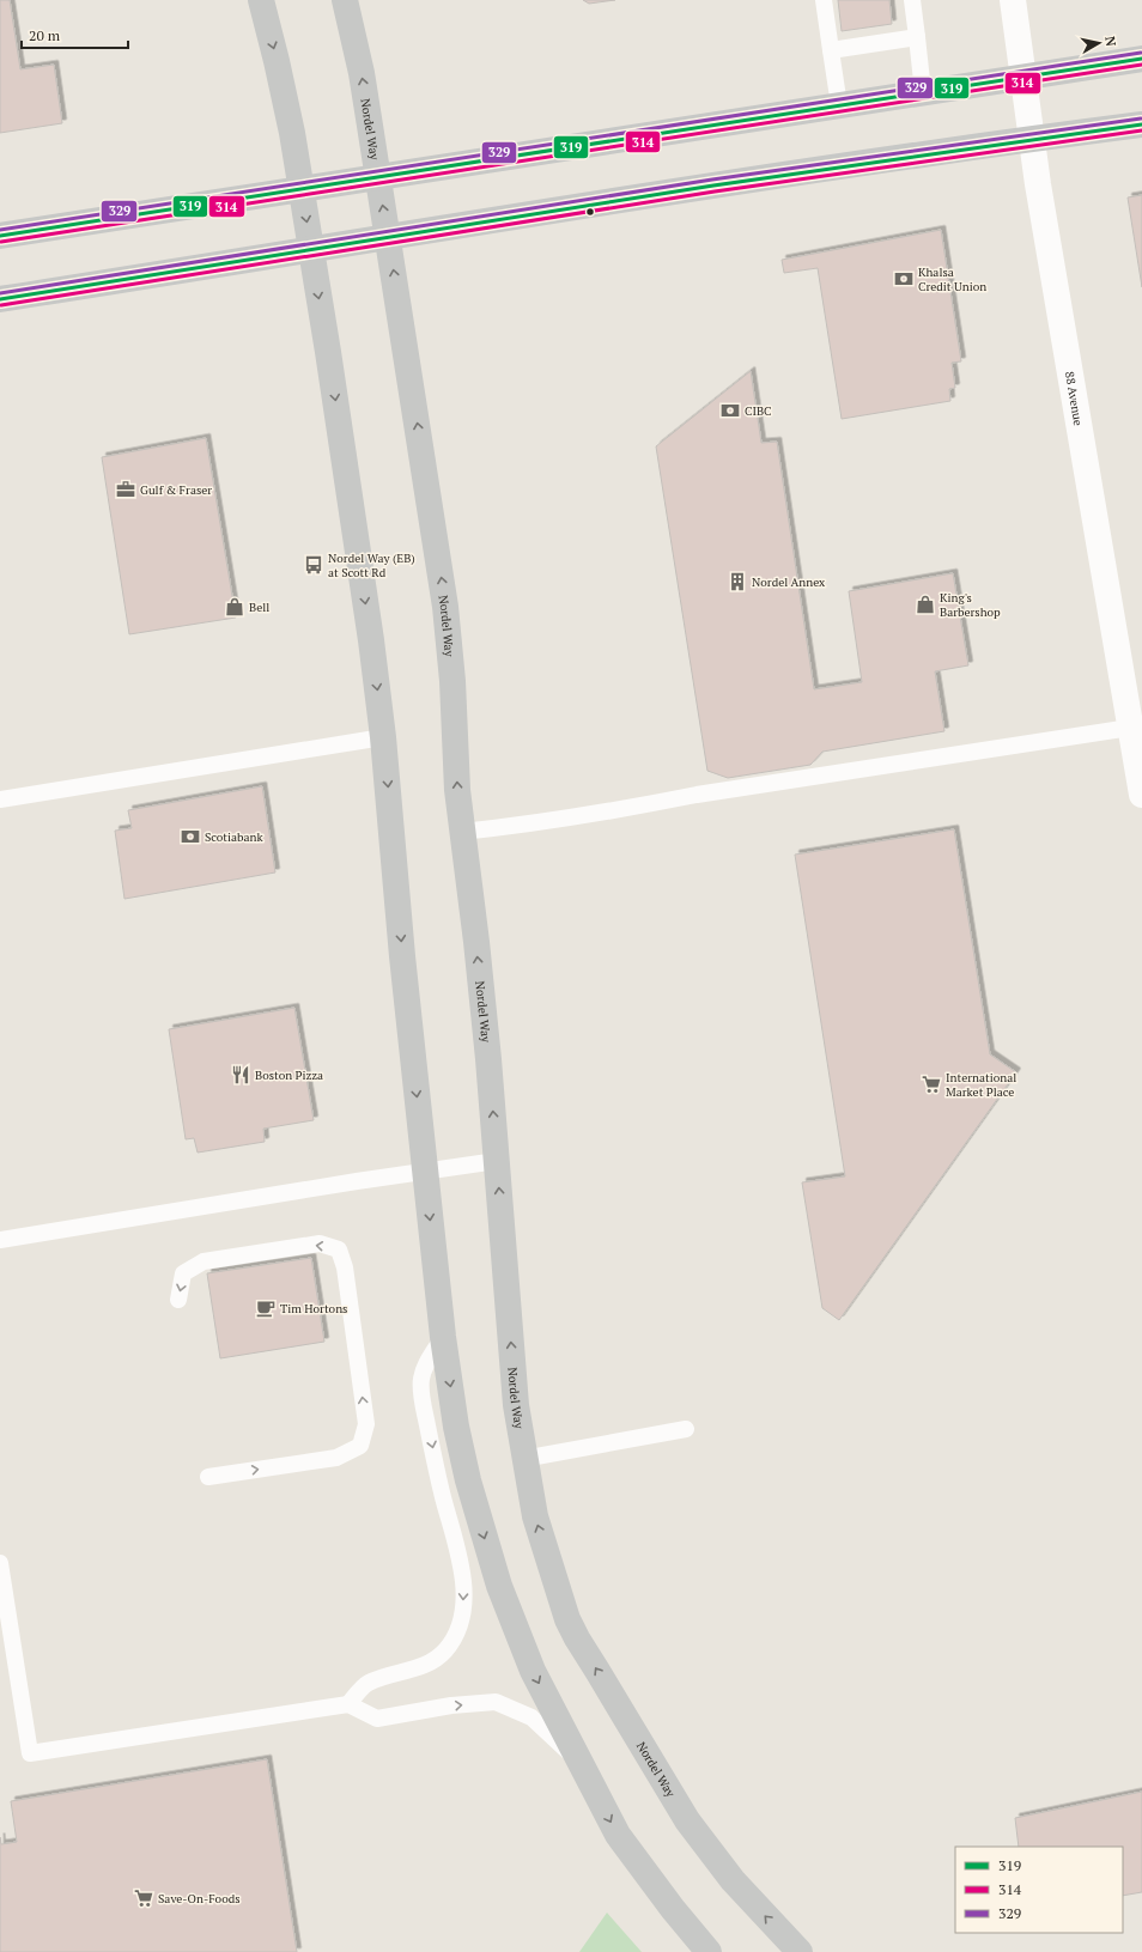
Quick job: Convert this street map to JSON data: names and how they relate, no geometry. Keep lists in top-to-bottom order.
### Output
{
  "streets": {
    "main road": ["Nordel Way"],
    "street": ["88 Avenue"]
  },
  "places": {
    "bank": ["Khalsa Credit Union", "CIBC", "Scotiabank"],
    "office": ["Gulf & Fraser"],
    "bus stop": ["Nordel Way (EB) at Scott Rd"],
    "building": ["Nordel Annex"],
    "shop": ["King's Barbershop", "Bell"],
    "restaurant": ["Boston Pizza"],
    "supermarket": ["International Market Place", "Save-On-Foods"],
    "cafe": ["Tim Hortons"]
  },
  "lines": ["transit line 329", "transit line 319", "transit line 314"],
  "legend": ["319", "314", "329"],
  "scale_bar": "20 m",
  "north": "right"
}
